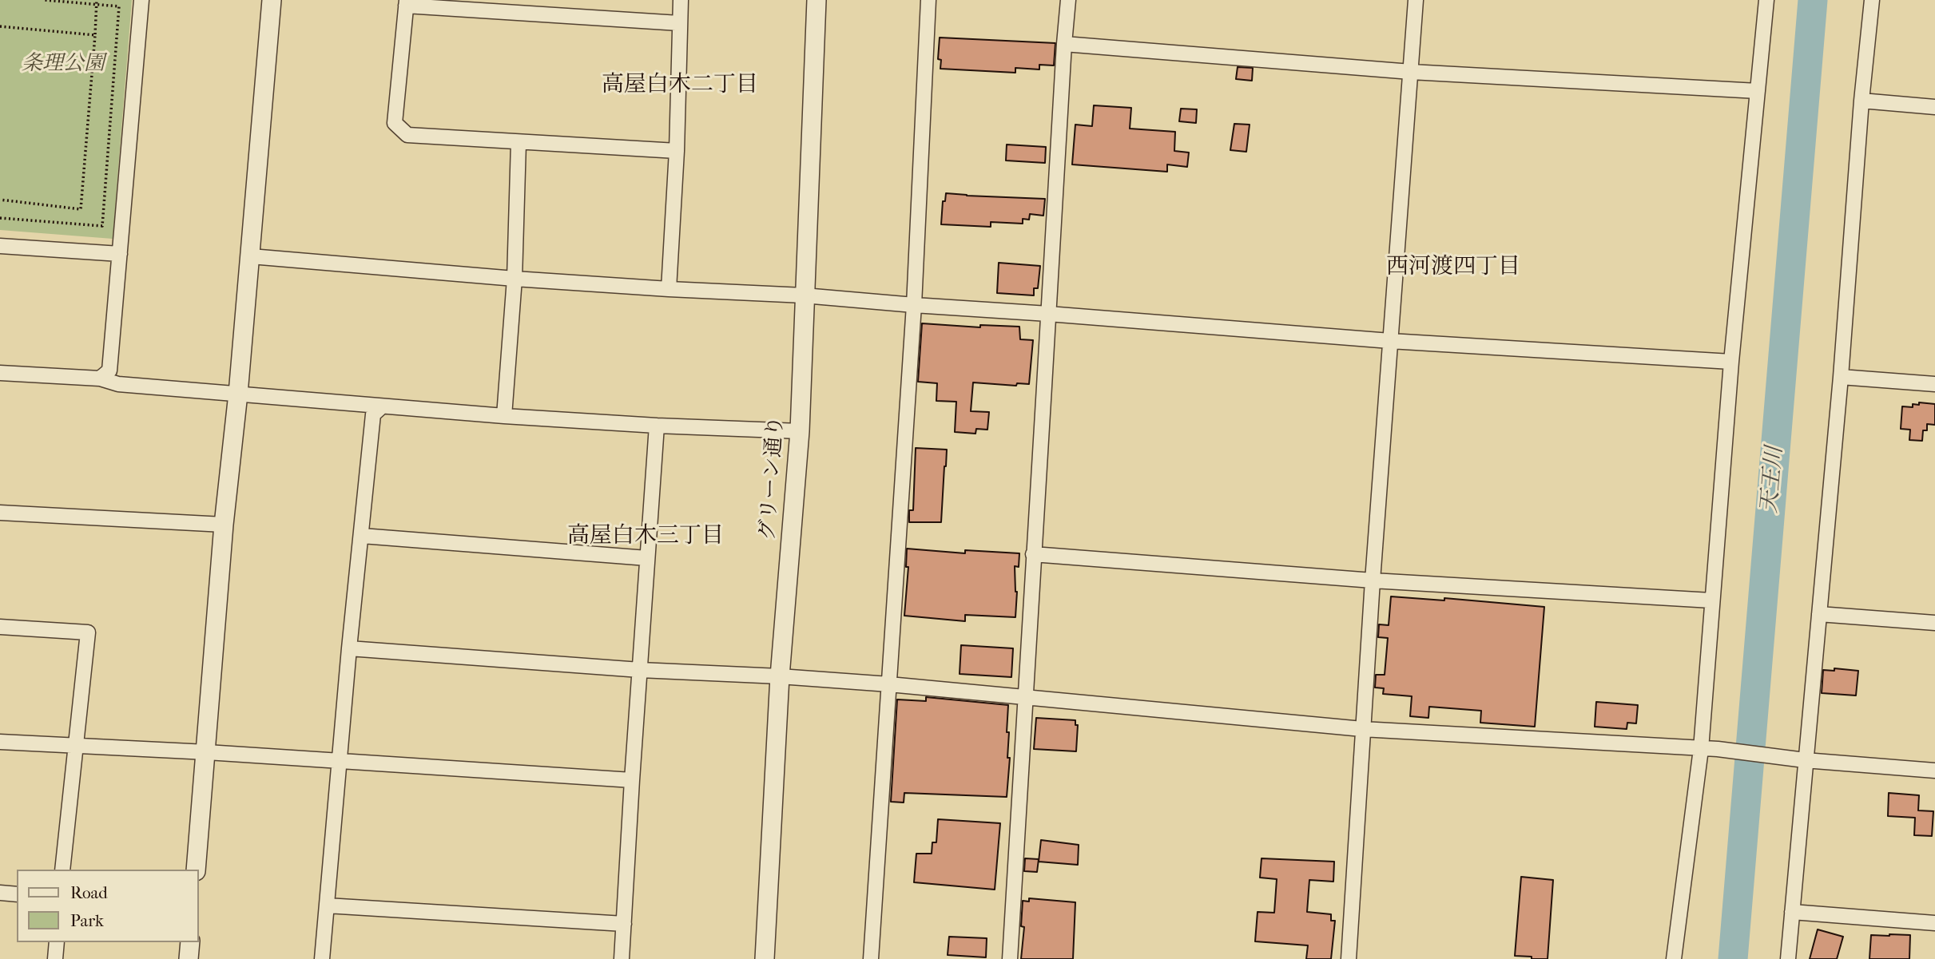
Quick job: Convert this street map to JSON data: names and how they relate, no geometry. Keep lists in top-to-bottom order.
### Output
{
  "streets": {
    "street": ["グリーン通り"]
  },
  "districts": ["高屋白木二丁目", "西河渡四丁目", "高屋白木三丁目"],
  "water": ["天王川"],
  "parks": ["条理公園"],
  "legend": ["Road", "Park"]
}
